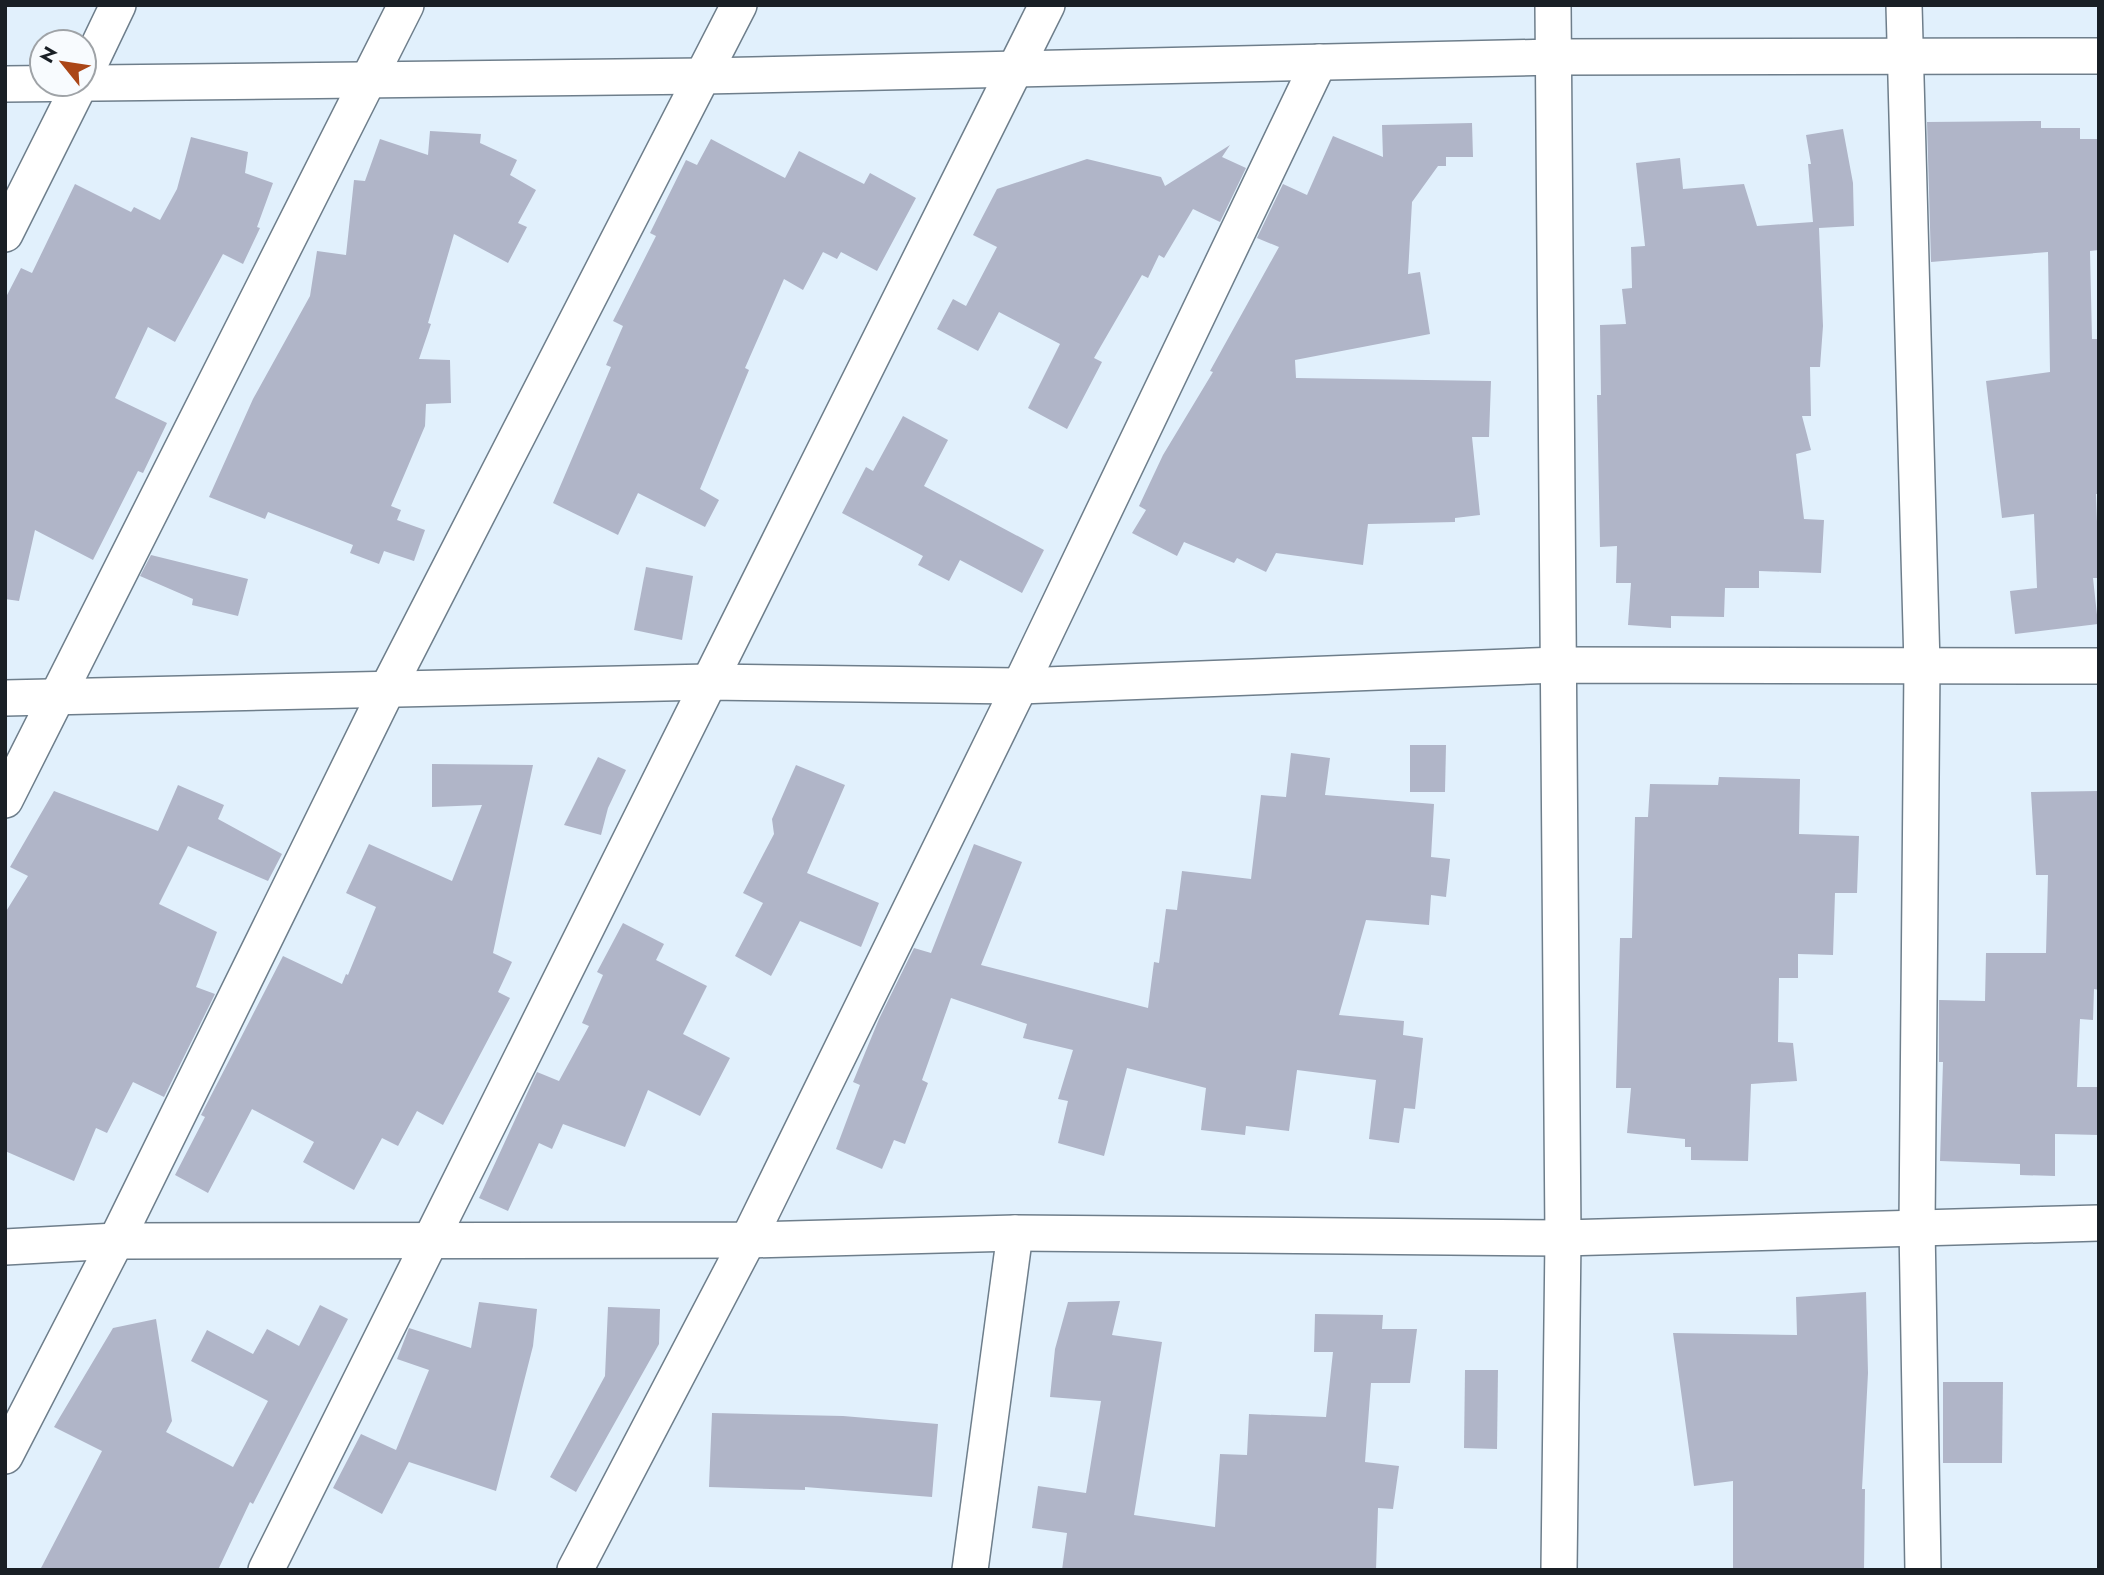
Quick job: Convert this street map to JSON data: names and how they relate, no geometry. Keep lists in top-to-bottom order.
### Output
{
  "north": "top left"
}
